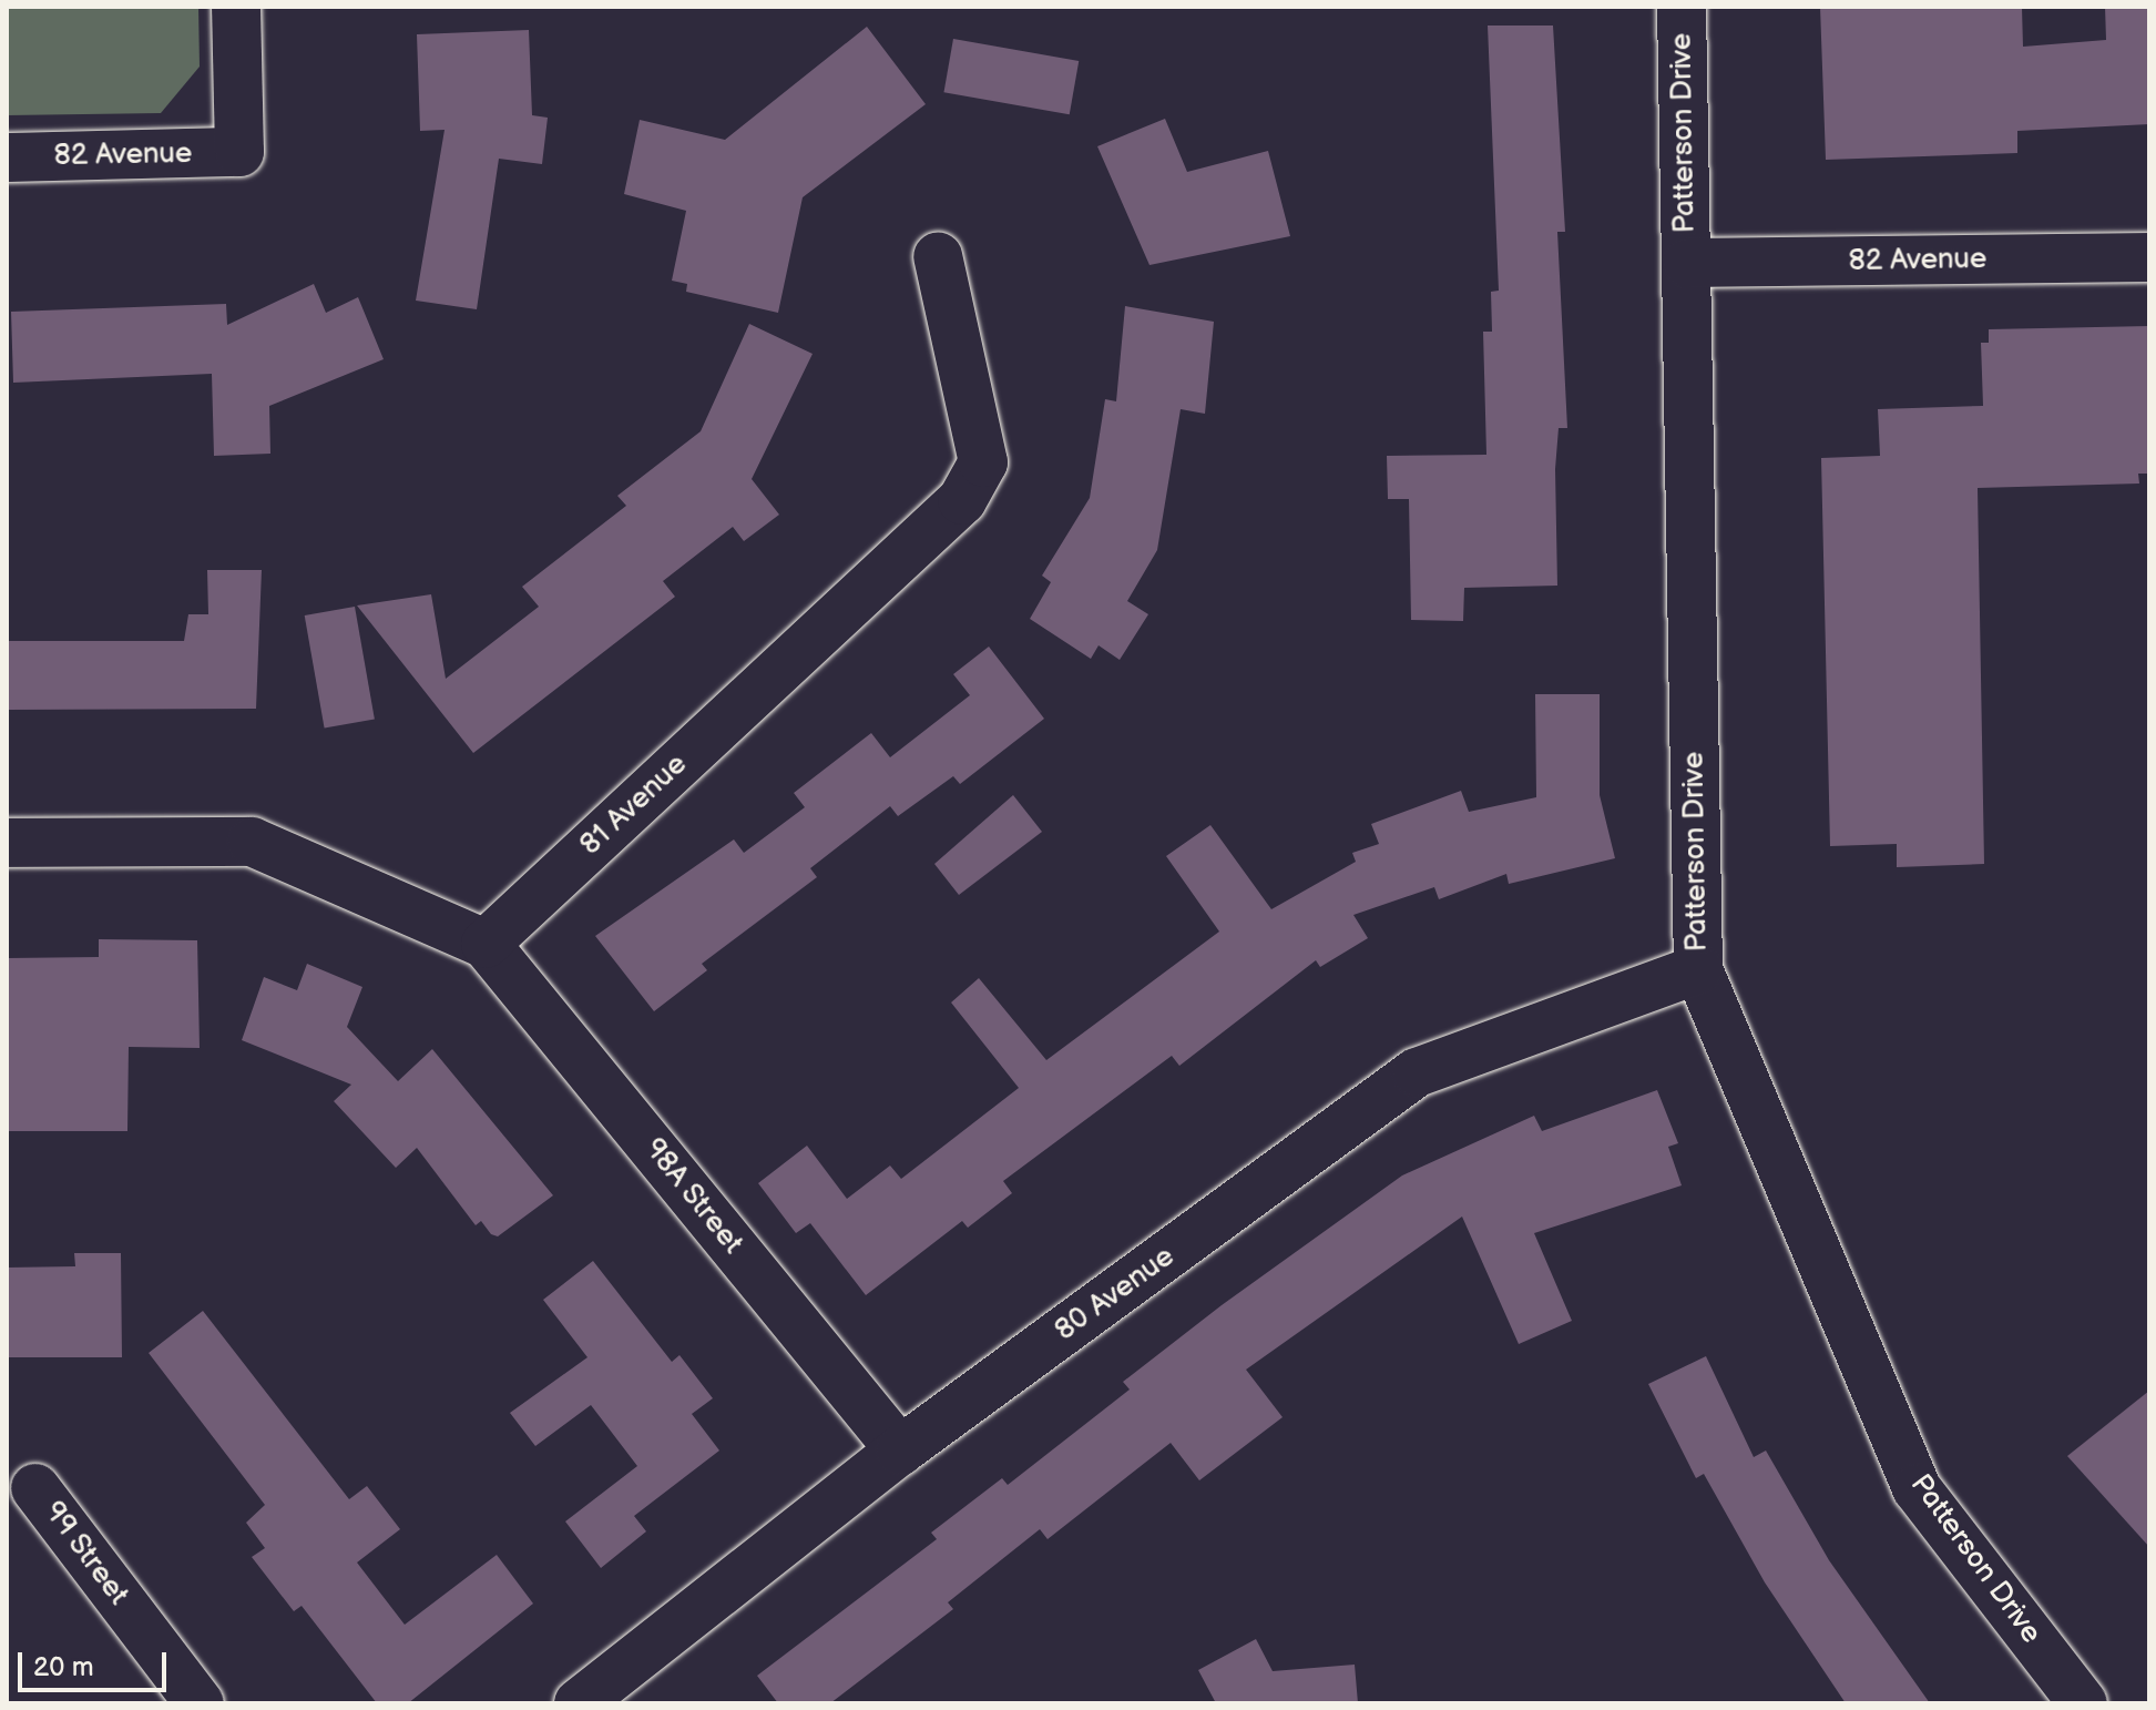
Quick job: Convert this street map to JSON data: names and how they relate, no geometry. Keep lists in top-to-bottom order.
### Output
{
  "streets": {
    "street": [
      "Patterson Drive",
      "82 Avenue",
      "81 Avenue",
      "98A Street",
      "80 Avenue",
      "99 Street"
    ]
  },
  "crossings": [
    ["Patterson Drive", "82 Avenue"],
    ["Patterson Drive", "80 Avenue"],
    ["81 Avenue", "98A Street"],
    ["98A Street", "80 Avenue"]
  ],
  "scale_bar": "20 m"
}
